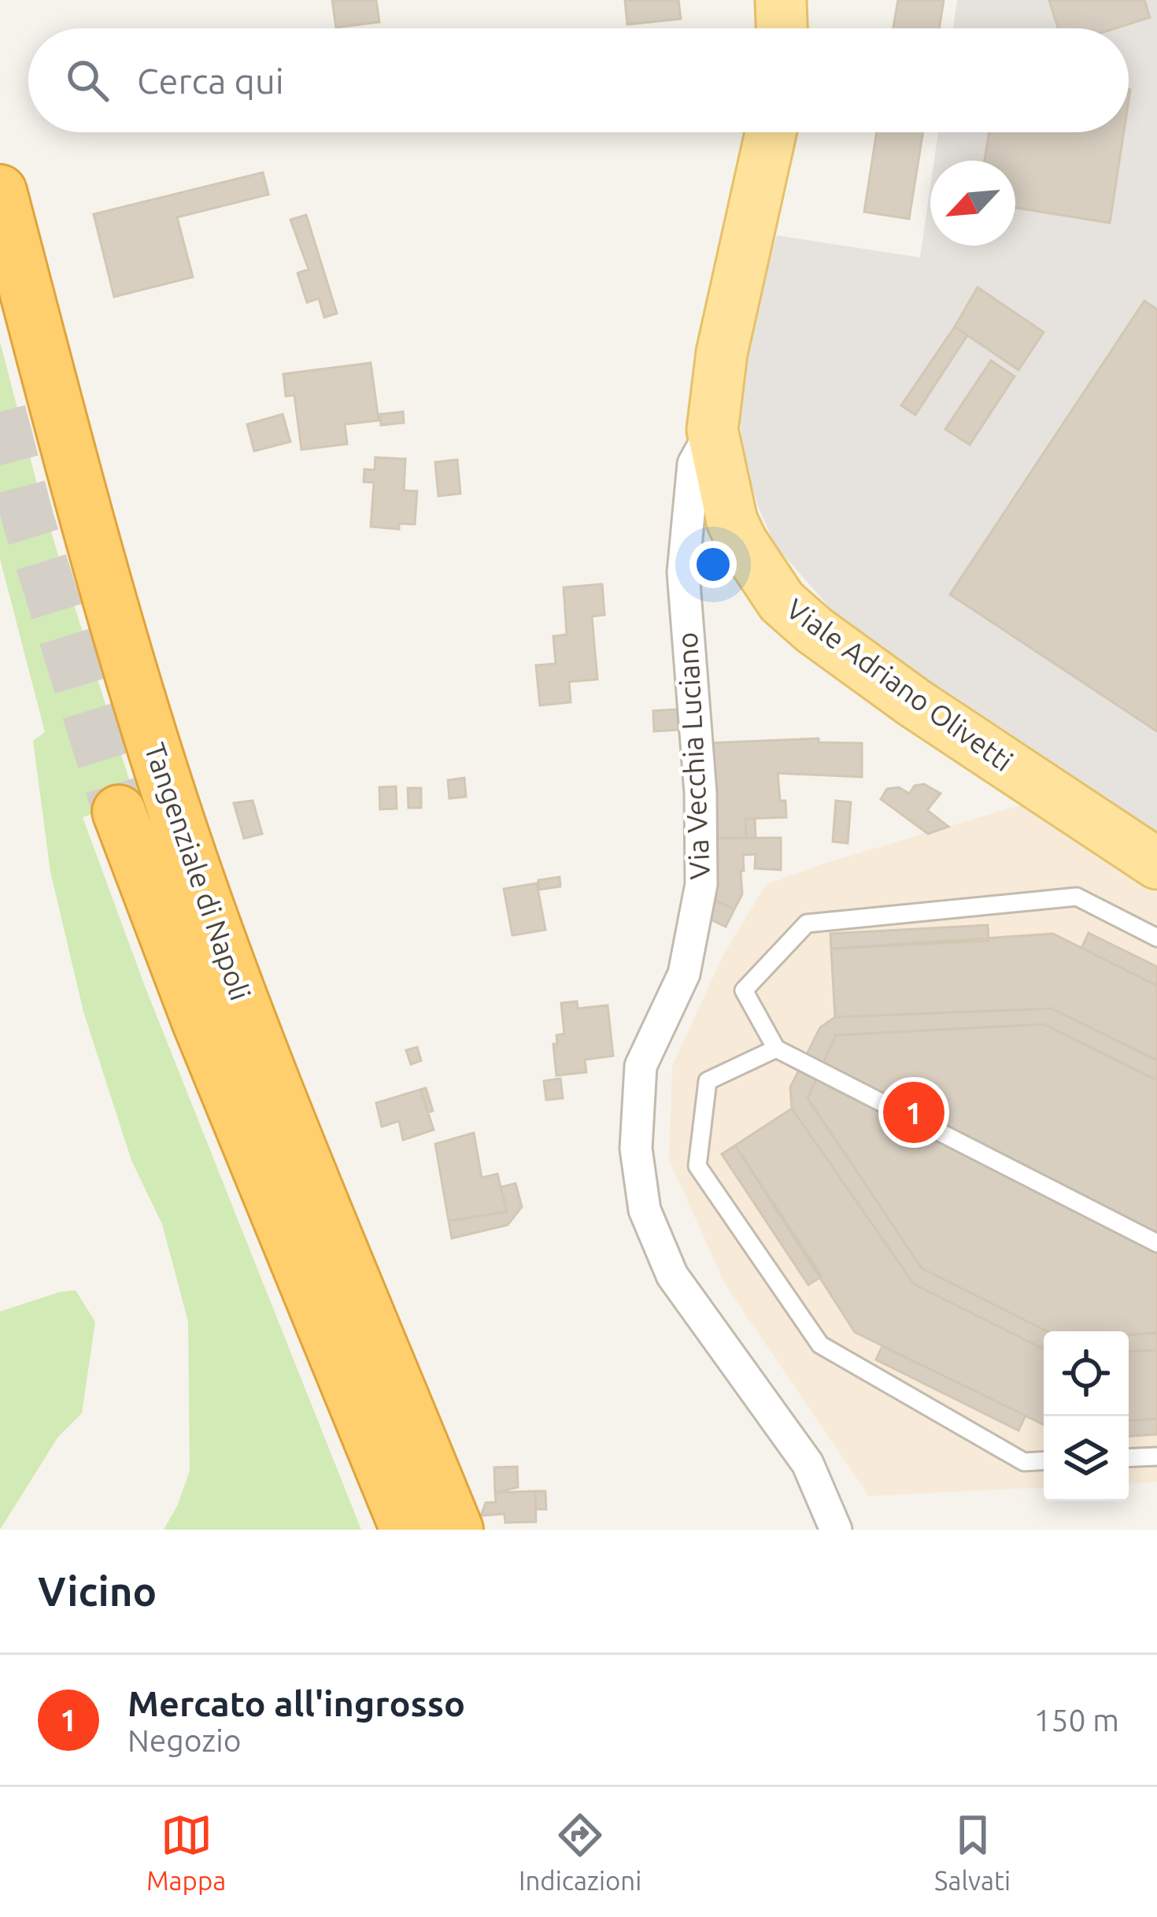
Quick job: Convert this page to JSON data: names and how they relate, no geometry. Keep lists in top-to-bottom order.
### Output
{
  "streets": {
    "highway": ["Tangenziale di Napoli"],
    "main road": ["Viale Adriano Olivetti"],
    "street": ["Via Vecchia Luciano"]
  },
  "crossings": [
    ["Viale Adriano Olivetti", "Via Vecchia Luciano"]
  ],
  "north": "bottom left",
  "page": {
    "search": "Cerca qui",
    "pins": "1",
    "heading": "Vicino",
    "list": [
      {
        "mark": "1",
        "name": "Mercato all'ingrosso",
        "note": "Negozio",
        "value": "150 m"
      }
    ],
    "nav": ["Mappa", "Indicazioni", "Salvati"]
  }
}
